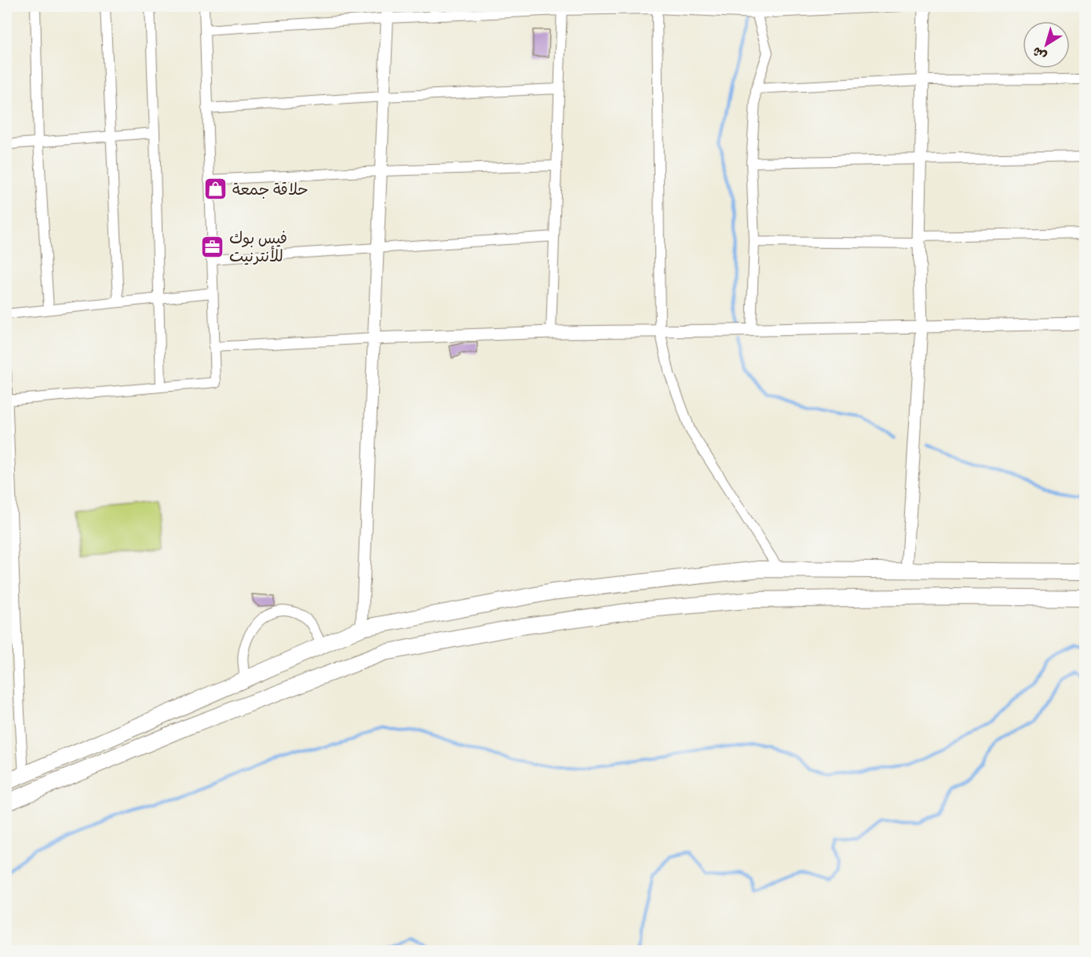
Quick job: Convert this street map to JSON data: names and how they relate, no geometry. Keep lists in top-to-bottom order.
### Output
{
  "places": {
    "shop": ["حلاقة جمعة"],
    "office": ["فيس بوك للأنترنيت"]
  },
  "north": "bottom left"
}
